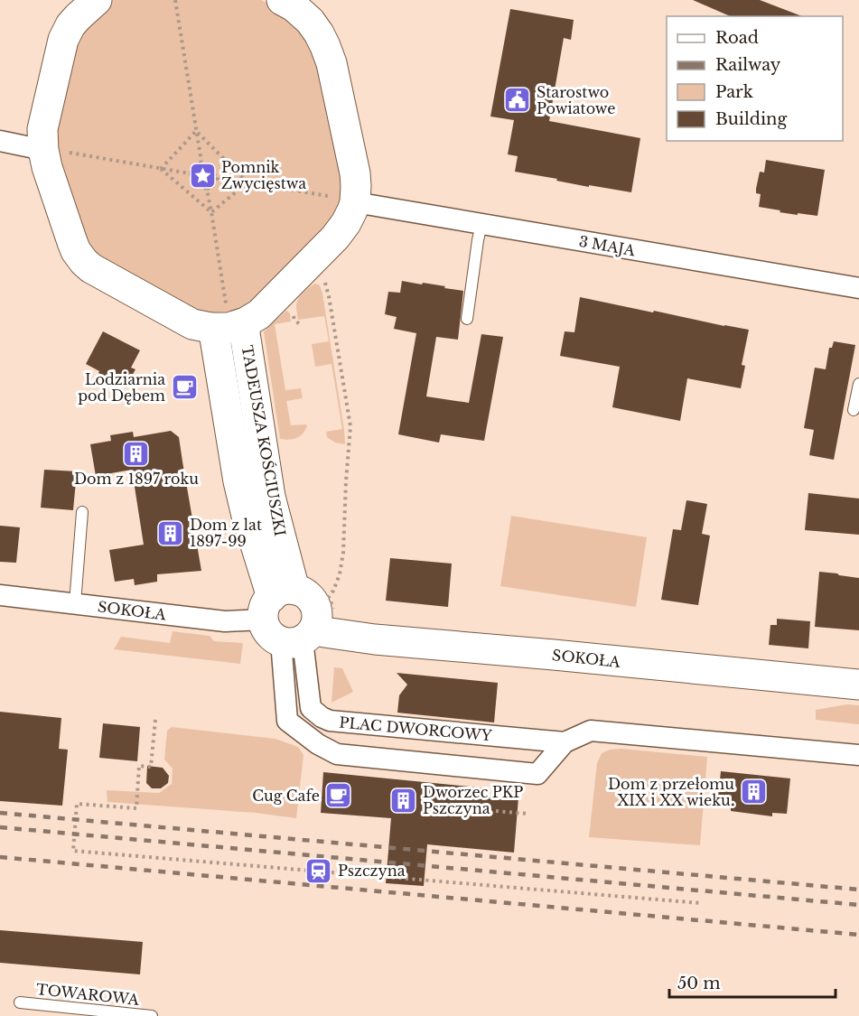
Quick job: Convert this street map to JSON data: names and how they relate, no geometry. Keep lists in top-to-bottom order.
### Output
{
  "streets": {
    "street": [
      "3 MAJA",
      "TADEUSZA KOŚCIUSZKI",
      "SOKOŁA",
      "PLAC DWORCOWY"
    ],
    "lane": ["TOWAROWA"]
  },
  "crossings": [
    ["TADEUSZA KOŚCIUSZKI", "SOKOŁA"],
    ["TADEUSZA KOŚCIUSZKI", "PLAC DWORCOWY"],
    ["SOKOŁA", "PLAC DWORCOWY"]
  ],
  "places": {
    "public building": ["Starostwo Powiatowe"],
    "place": ["Pomnik Zwycięstwa"],
    "cafe": ["Lodziarnia pod Dębem", "Cug Cafe"],
    "building": [
      "Dom z 1897 roku",
      "Dom z lat 1897-99",
      "Dom z przełomu XIX i XX wieku.",
      "Dworzec PKP Pszczyna"
    ],
    "station": ["Pszczyna"]
  },
  "legend": [
    "Road",
    "Railway",
    "Park",
    "Building"
  ],
  "scale_bar": "50 m"
}
